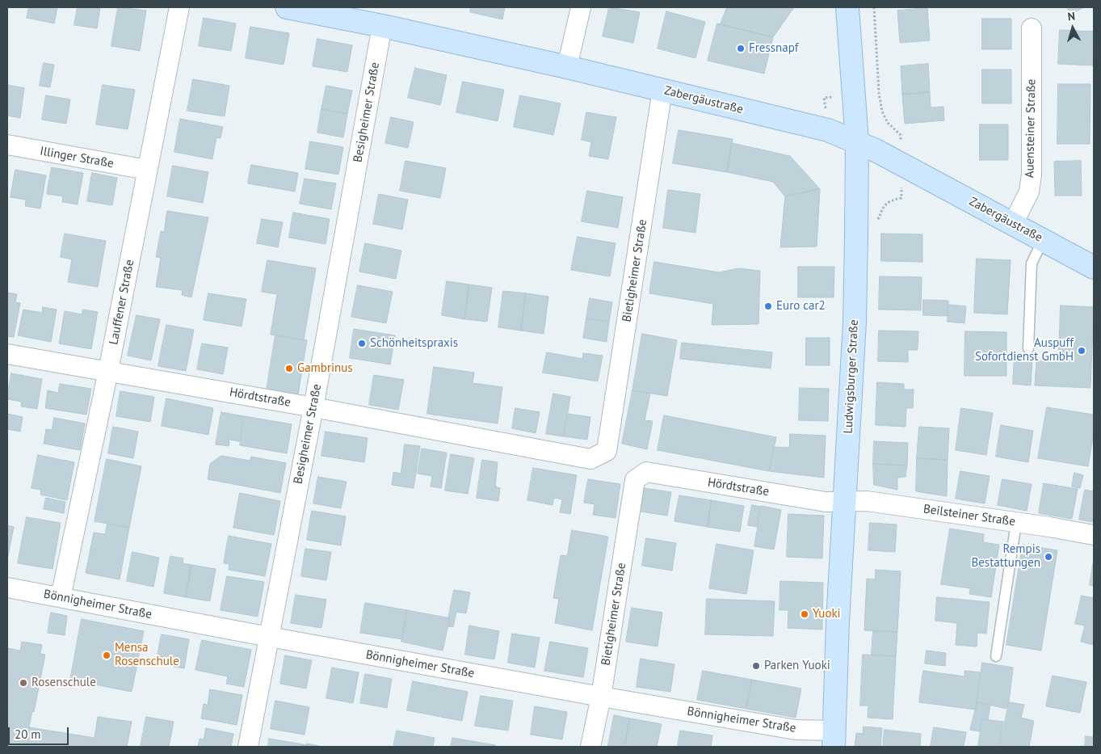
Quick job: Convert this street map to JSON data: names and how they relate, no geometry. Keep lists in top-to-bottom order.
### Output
{
  "streets": {
    "main road": ["Zabergäustraße", "Ludwigsburger Straße"],
    "street": [
      "Besigheimer Straße",
      "Auensteiner Straße",
      "Illinger Straße",
      "Bietigheimer Straße",
      "Lauffener Straße",
      "Hördtstraße",
      "Beilsteiner Straße",
      "Bönnigheimer Straße"
    ]
  },
  "crossings": [
    ["Zabergäustraße", "Besigheimer Straße"],
    ["Zabergäustraße", "Auensteiner Straße"],
    ["Zabergäustraße", "Bietigheimer Straße"],
    ["Zabergäustraße", "Ludwigsburger Straße"],
    ["Besigheimer Straße", "Hördtstraße"],
    ["Besigheimer Straße", "Bönnigheimer Straße"],
    ["Illinger Straße", "Lauffener Straße"],
    ["Bietigheimer Straße", "Hördtstraße"],
    ["Bietigheimer Straße", "Bönnigheimer Straße"],
    ["Lauffener Straße", "Hördtstraße"],
    ["Lauffener Straße", "Bönnigheimer Straße"],
    ["Ludwigsburger Straße", "Hördtstraße"],
    ["Ludwigsburger Straße", "Beilsteiner Straße"],
    ["Ludwigsburger Straße", "Bönnigheimer Straße"],
    ["Hördtstraße", "Beilsteiner Straße"]
  ],
  "places": [
    "Fressnapf",
    "Euro car2",
    "Schönheitspraxis",
    "Auspuff Sofortdienst GmbH",
    "Gambrinus",
    "Rempis Bestattungen",
    "Yuoki",
    "Mensa Rosenschule",
    "Parken Yuoki",
    "Rosenschule"
  ],
  "scale_bar": "20 m",
  "north": "top"
}
